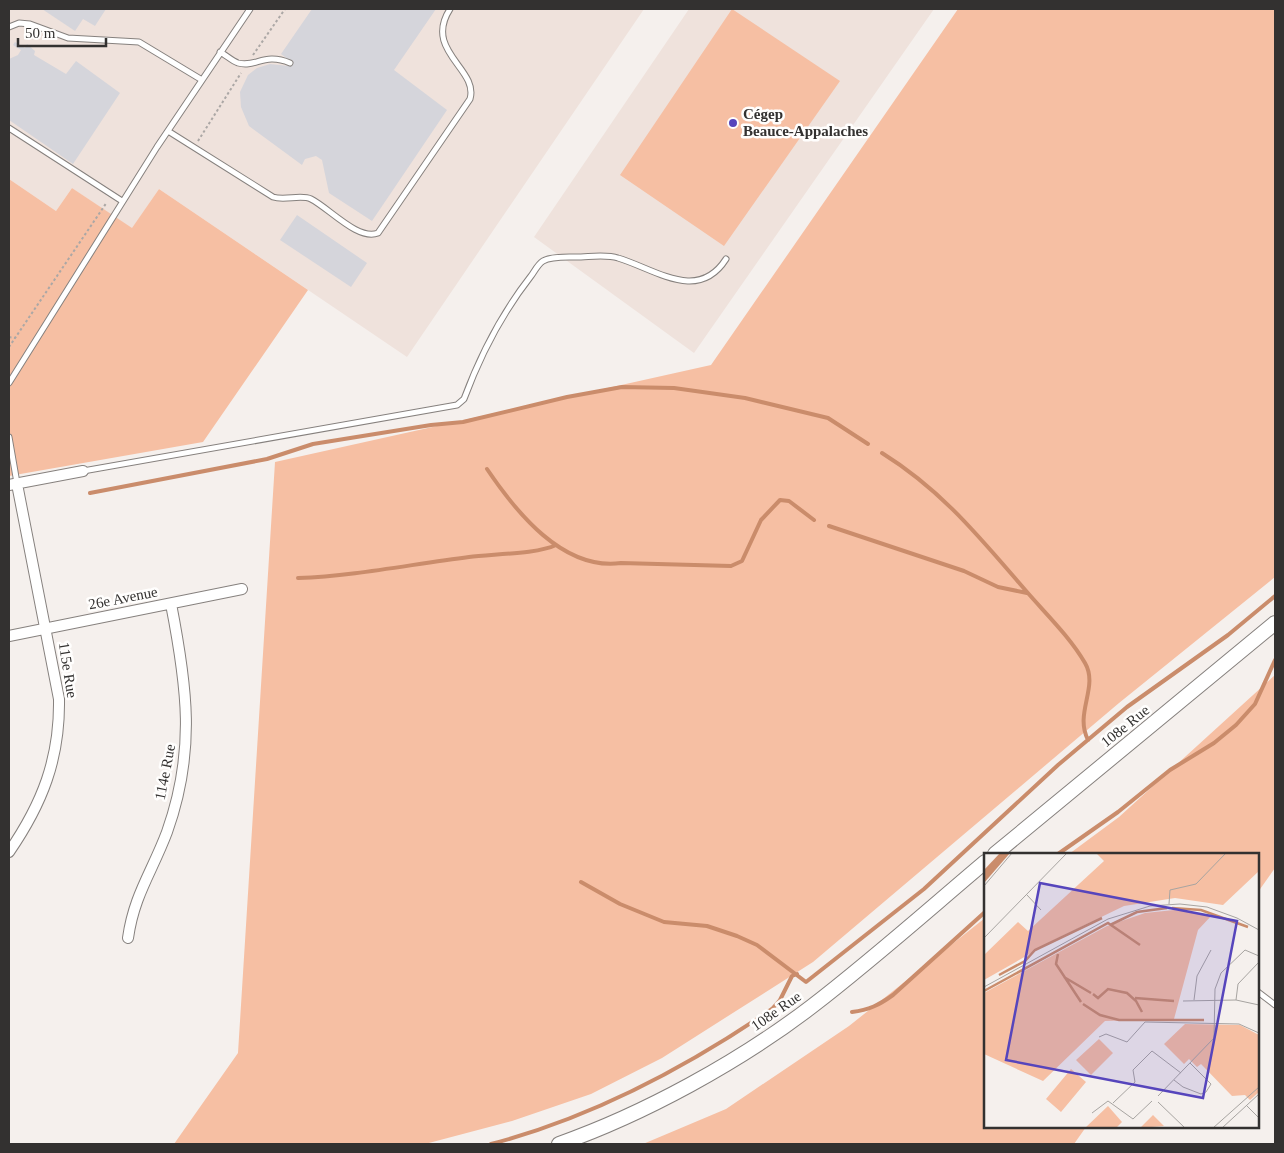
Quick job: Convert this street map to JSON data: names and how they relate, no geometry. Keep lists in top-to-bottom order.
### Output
{
  "streets": {
    "main road": ["108e Rue"],
    "street": ["26e Avenue", "115e Rue", "114e Rue"]
  },
  "crossings": [
    ["26e Avenue", "115e Rue"],
    ["26e Avenue", "114e Rue"]
  ],
  "places": ["Cégep Beauce-Appalaches"],
  "scale_bar": "50 m"
}
